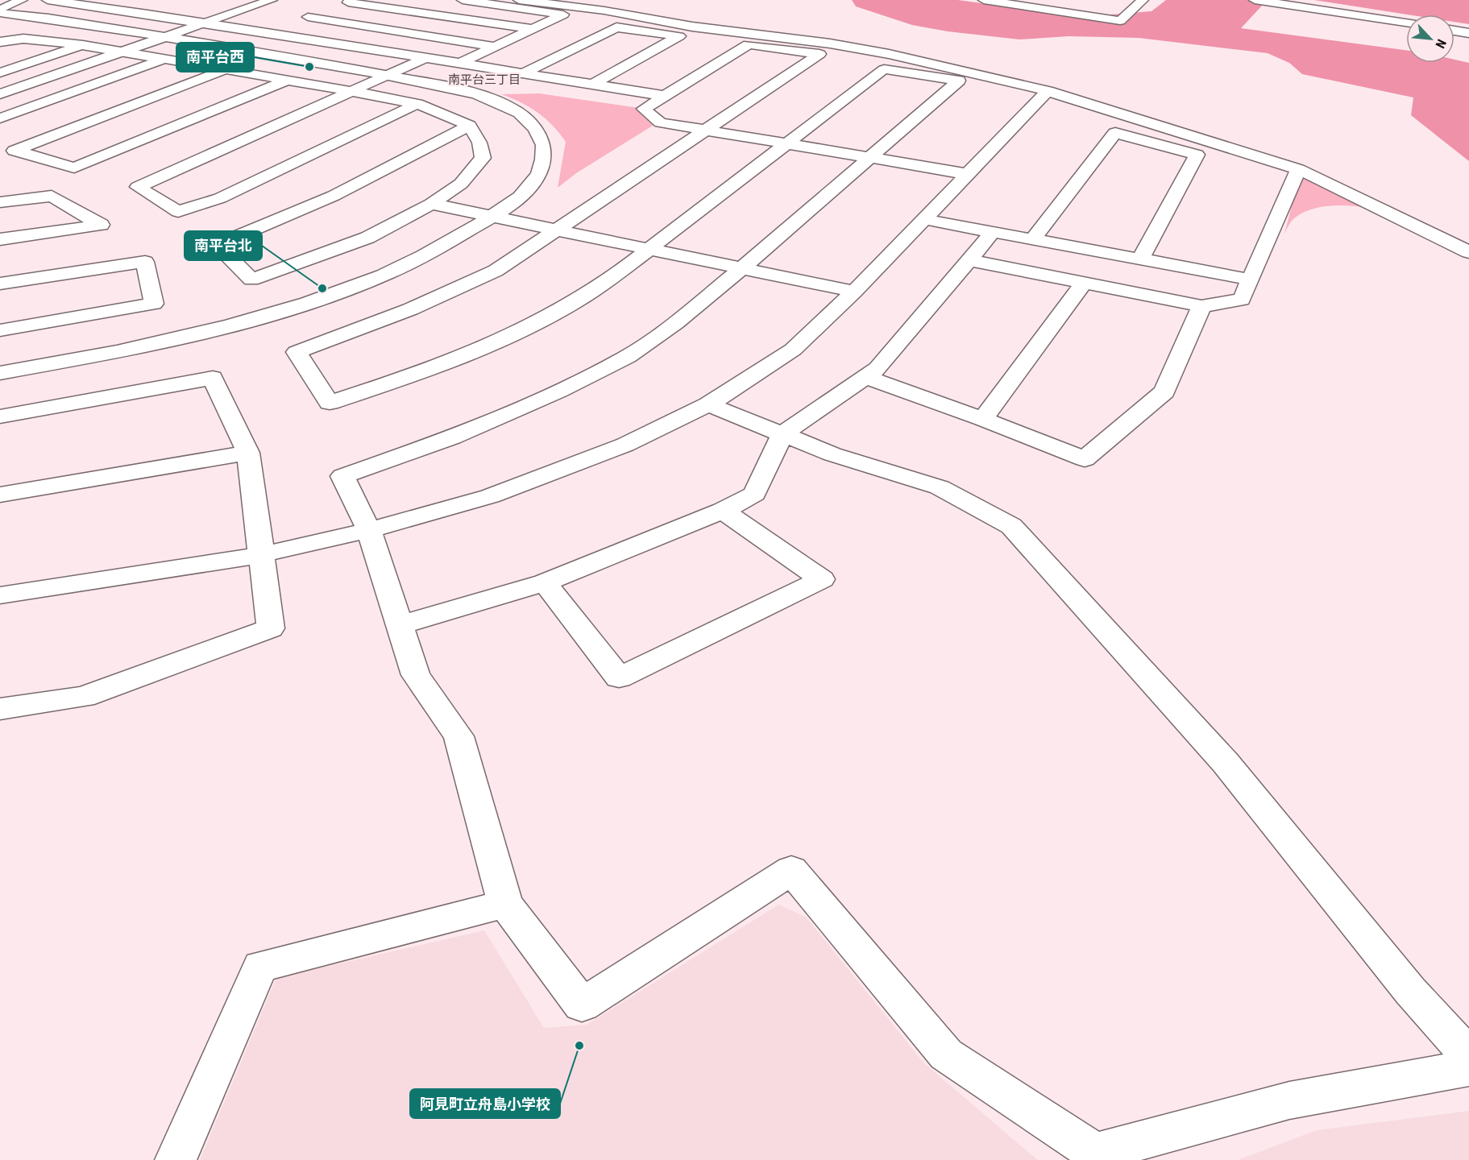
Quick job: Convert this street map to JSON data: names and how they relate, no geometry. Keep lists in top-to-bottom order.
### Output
{
  "districts": ["南平台三丁目"],
  "places": ["南平台西", "南平台北", "阿見町立舟島小学校"],
  "north": "bottom right"
}
